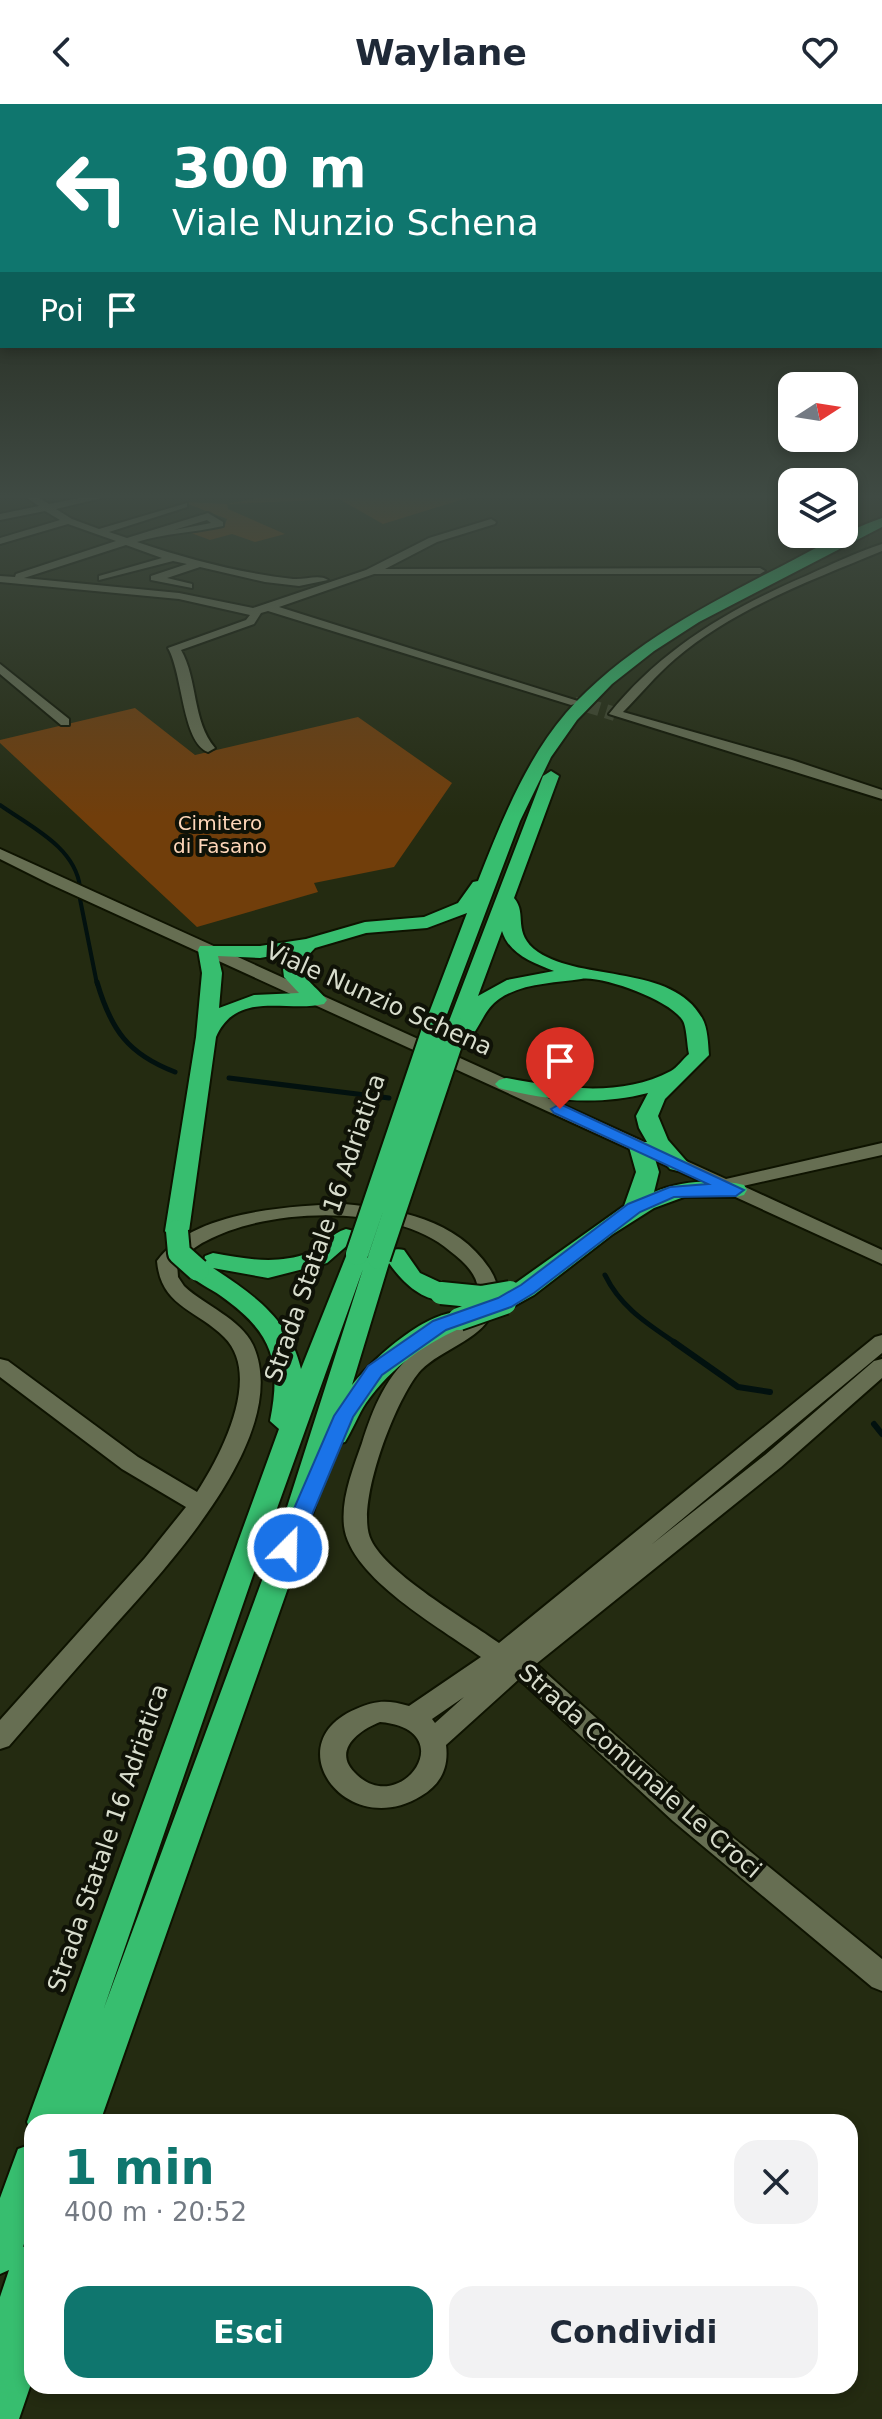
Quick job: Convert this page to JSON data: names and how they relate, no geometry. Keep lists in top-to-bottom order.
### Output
{
  "streets": {
    "highway": ["Strada Statale 16 Adriatica"],
    "street": ["Viale Nunzio Schena", "Strada Comunale Le Croci"]
  },
  "parks": ["Cimitero di Fasano"],
  "north": "right",
  "page": {
    "header": "Waylane",
    "turn": ["300 m", "Viale Nunzio Schena"],
    "then": "Poi",
    "heading": ["1 min", "400 m · 20:52"],
    "buttons": ["Esci", "Condividi"]
  }
}
